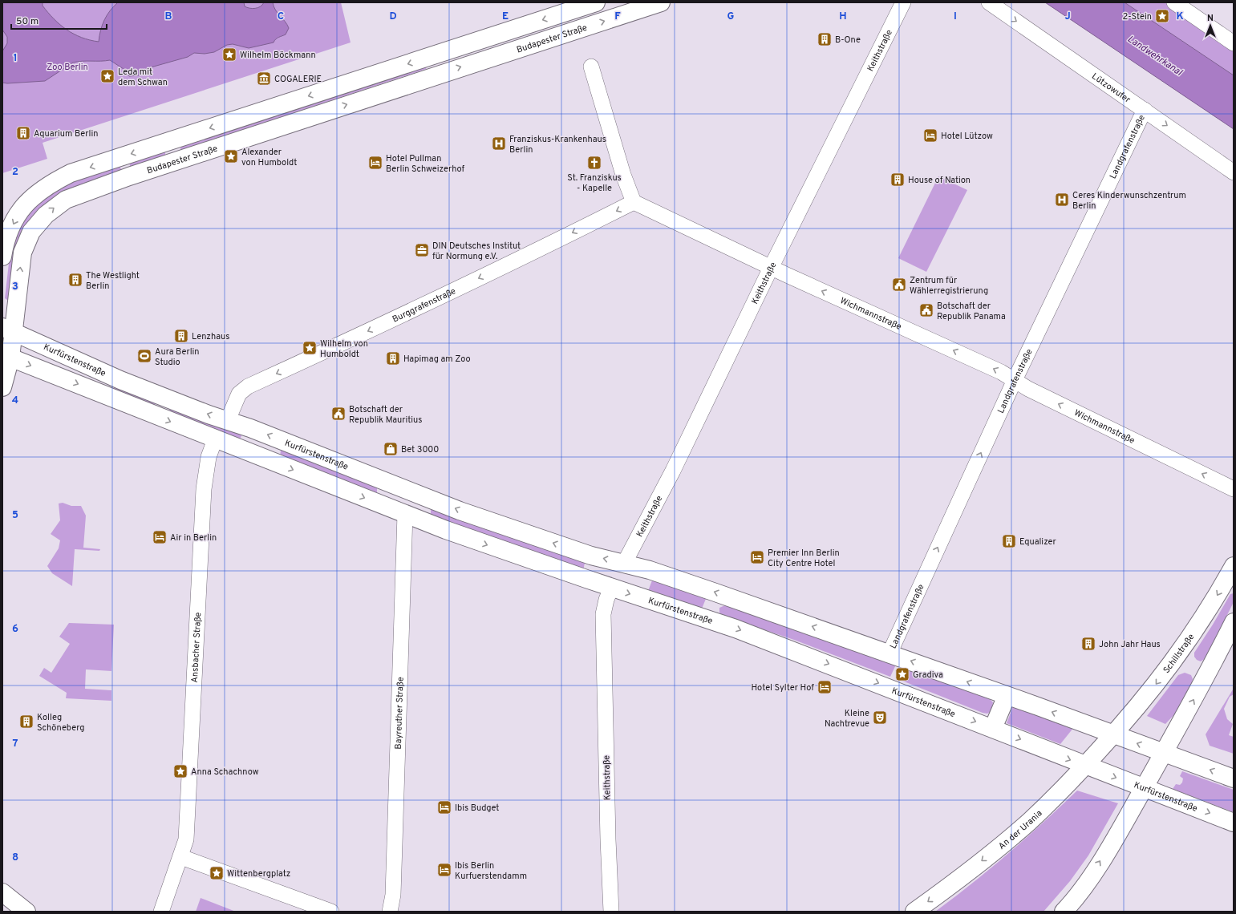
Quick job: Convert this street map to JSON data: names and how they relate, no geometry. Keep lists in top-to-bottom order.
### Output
{
  "streets": {
    "main road": [
      "Budapester Straße",
      "Kurfürstenstraße",
      "Schillstraße",
      "An der Urania"
    ],
    "street": [
      "Keithstraße",
      "Lützowufer",
      "Landgrafenstraße",
      "Burggrafenstraße",
      "Wichmannstraße",
      "Ansbacher Straße",
      "Bayreuther Straße"
    ]
  },
  "crossings": [
    ["Budapester Straße", "Kurfürstenstraße"],
    ["Keithstraße", "Wichmannstraße"],
    ["Keithstraße", "Kurfürstenstraße"],
    ["Lützowufer", "Landgrafenstraße"],
    ["Landgrafenstraße", "Wichmannstraße"],
    ["Landgrafenstraße", "Kurfürstenstraße"],
    ["Burggrafenstraße", "Wichmannstraße"],
    ["Burggrafenstraße", "Kurfürstenstraße"],
    ["Kurfürstenstraße", "Ansbacher Straße"],
    ["Kurfürstenstraße", "Schillstraße"],
    ["Kurfürstenstraße", "Bayreuther Straße"],
    ["Kurfürstenstraße", "An der Urania"],
    ["Schillstraße", "An der Urania"]
  ],
  "one_way": [
    "Lützowufer",
    "Landgrafenstraße",
    "Burggrafenstraße",
    "Wichmannstraße"
  ],
  "water": ["Landwehrkanal"],
  "parks": ["Zoo Berlin"],
  "places": {
    "place": [
      "2-Stein",
      "Wilhelm Böckmann",
      "Leda mit dem Schwan",
      "Alexander von Humboldt",
      "Wilhelm von Humboldt",
      "Gradiva",
      "Anna Schachnow",
      "Wittenbergplatz"
    ],
    "building": [
      "B-One",
      "Aquarium Berlin",
      "House of Nation",
      "The Westlight Berlin",
      "Lenzhaus",
      "Hapimag am Zoo",
      "Equalizer",
      "John Jahr Haus",
      "Kolleg Schöneberg"
    ],
    "museum": ["COGALERIE"],
    "hotel": [
      "Hotel Lützow",
      "Hotel Pullman Berlin Schweizerhof",
      "Air in Berlin",
      "Premier Inn Berlin City Centre Hotel",
      "Hotel Sylter Hof",
      "Ibis Budget",
      "Ibis Berlin Kurfuerstendamm"
    ],
    "hospital": ["Franziskus-Krankenhaus Berlin", "Ceres Kinderwunschzentrum Berlin"],
    "church": ["St. Franziskus - Kapelle"],
    "office": ["DIN Deutsches Institut für Normung e.V."],
    "public building": ["Zentrum für Wählerregistrierung", "Botschaft der Republik Panama", "Botschaft der Republik Mauritius"],
    "sports": ["Aura Berlin Studio"],
    "shop": ["Bet 3000"],
    "theatre": ["Kleine Nachtrevue"]
  },
  "scale_bar": "50 m",
  "north": "top",
  "grid": {
    "columns": [
      "B",
      "C",
      "D",
      "E",
      "F",
      "G",
      "H",
      "I",
      "J",
      "K"
    ],
    "rows": [
      "1",
      "2",
      "3",
      "4",
      "5",
      "6",
      "7",
      "8"
    ]
  }
}
